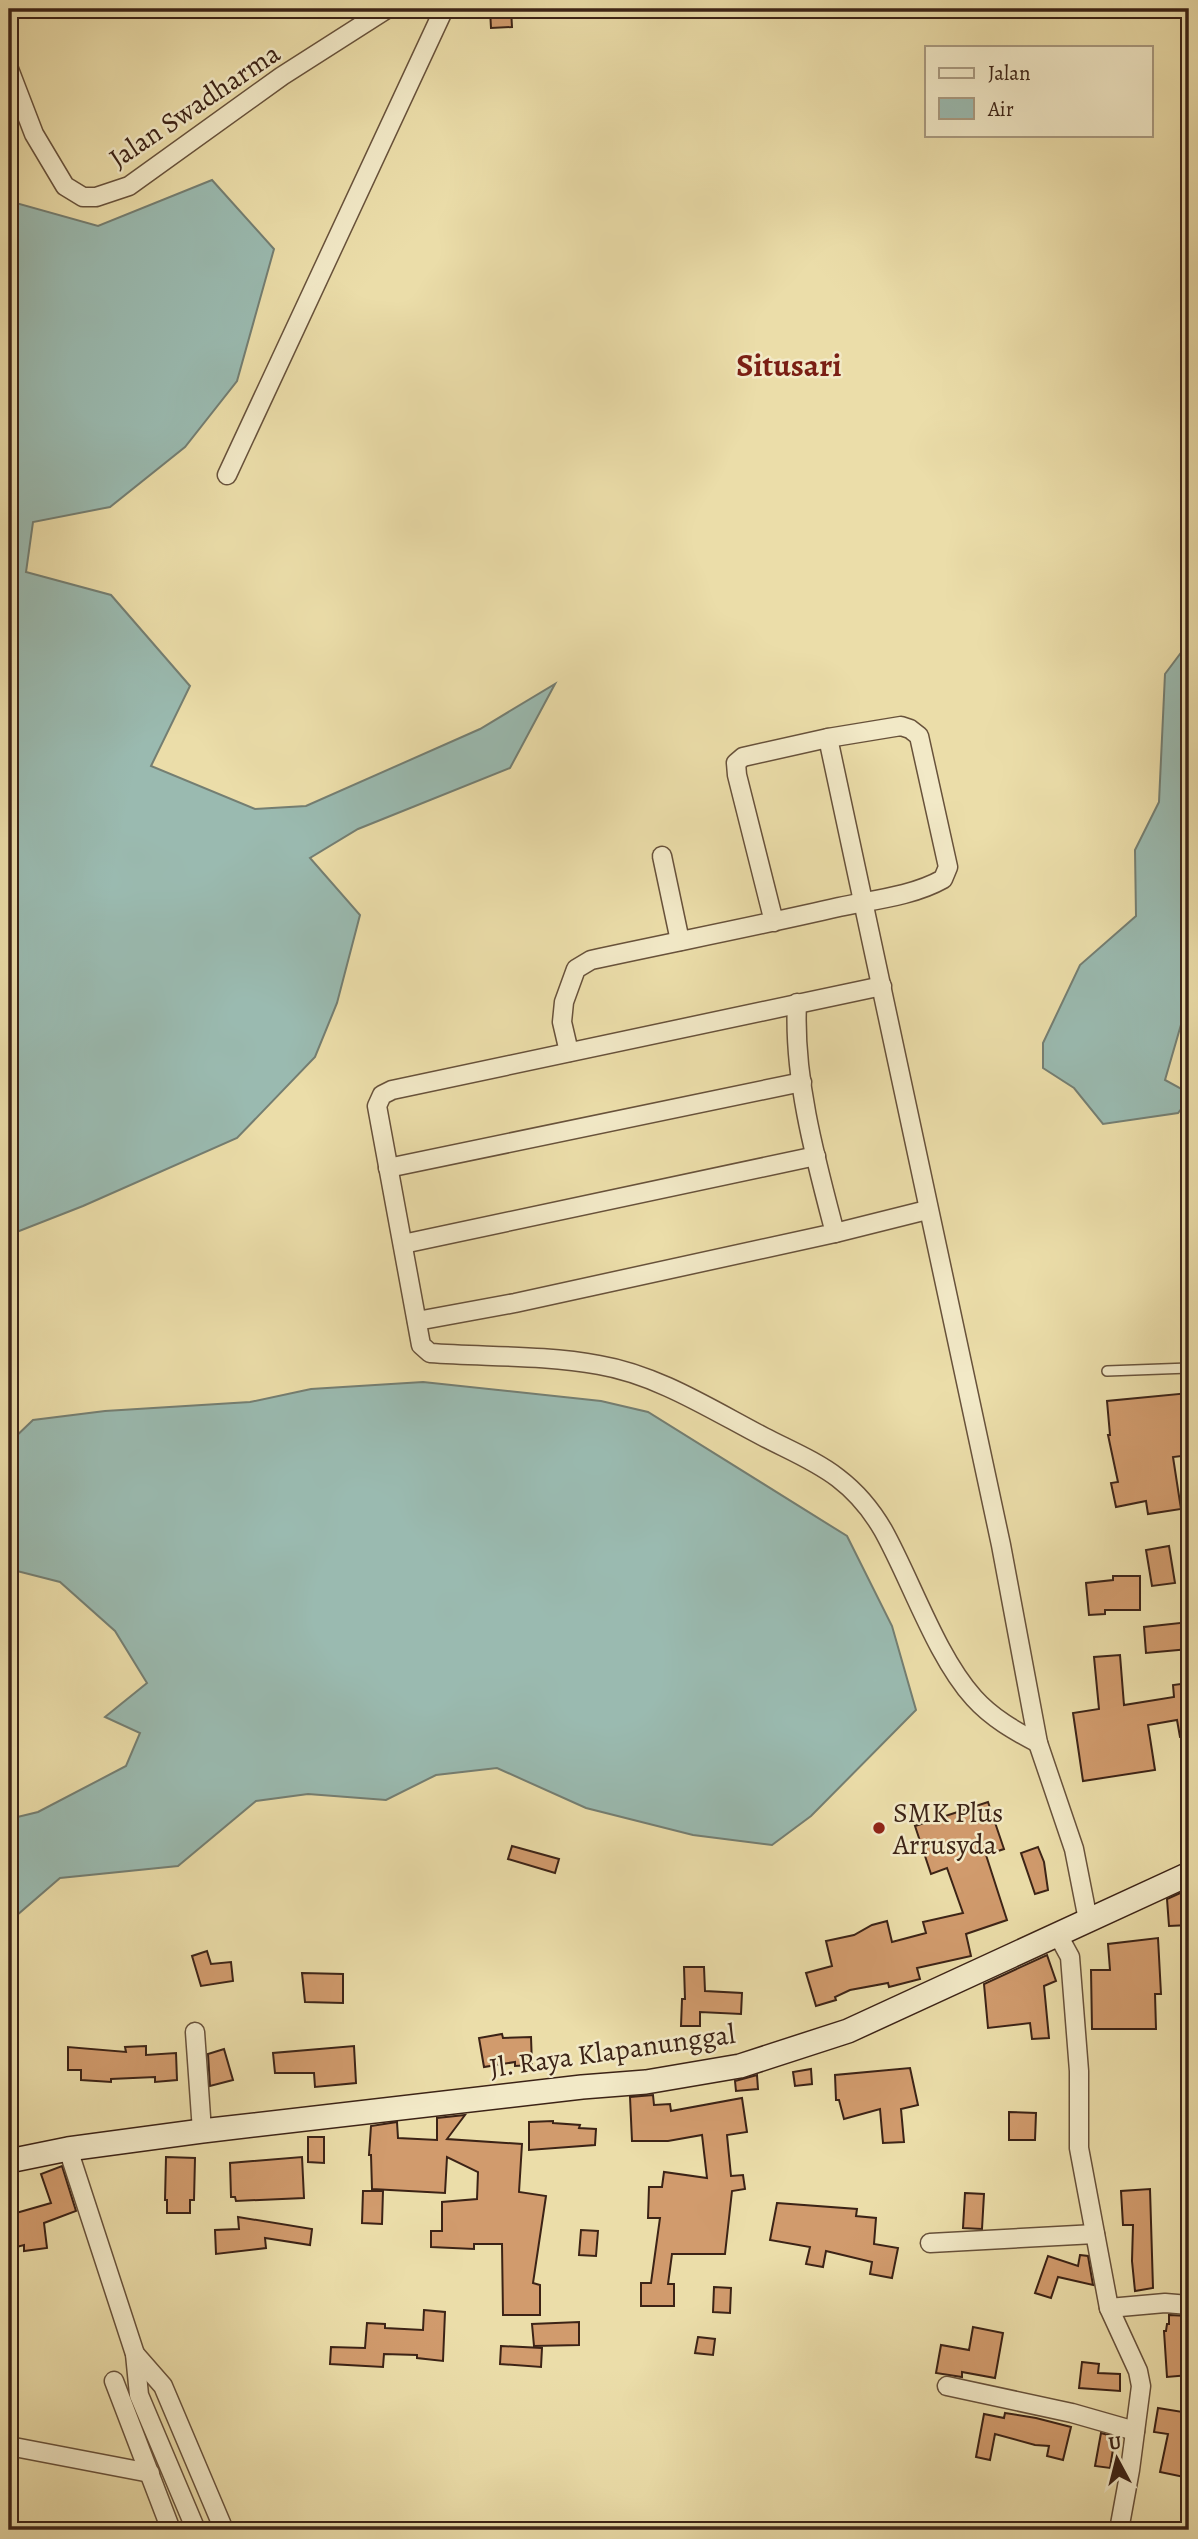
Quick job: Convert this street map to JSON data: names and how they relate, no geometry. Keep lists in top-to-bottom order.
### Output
{
  "streets": {
    "street": ["Jalan Swadharma", "Jl. Raya Klapanunggal"]
  },
  "districts": ["Situsari"],
  "places": ["SMK Plus Arrusyda"],
  "legend": ["Jalan", "Air"],
  "north": "top"
}
